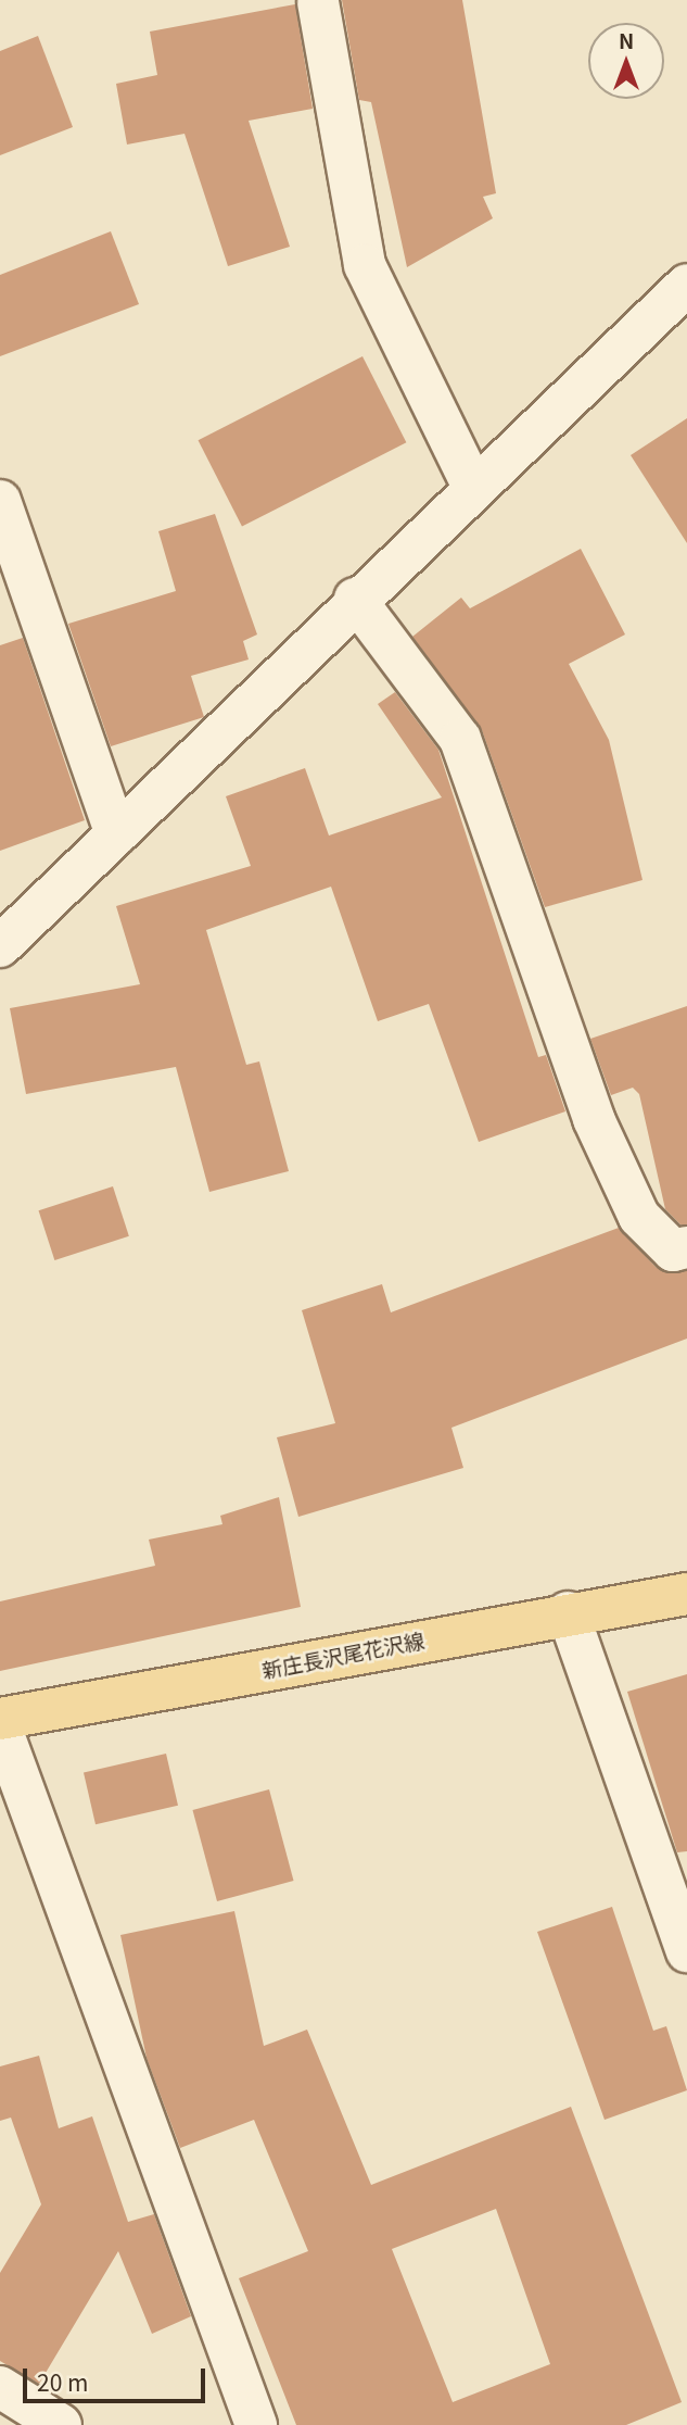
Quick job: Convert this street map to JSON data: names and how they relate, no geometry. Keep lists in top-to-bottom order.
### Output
{
  "streets": {
    "main road": ["新庄長沢尾花沢線"]
  },
  "scale_bar": "20 m",
  "north": "top"
}
